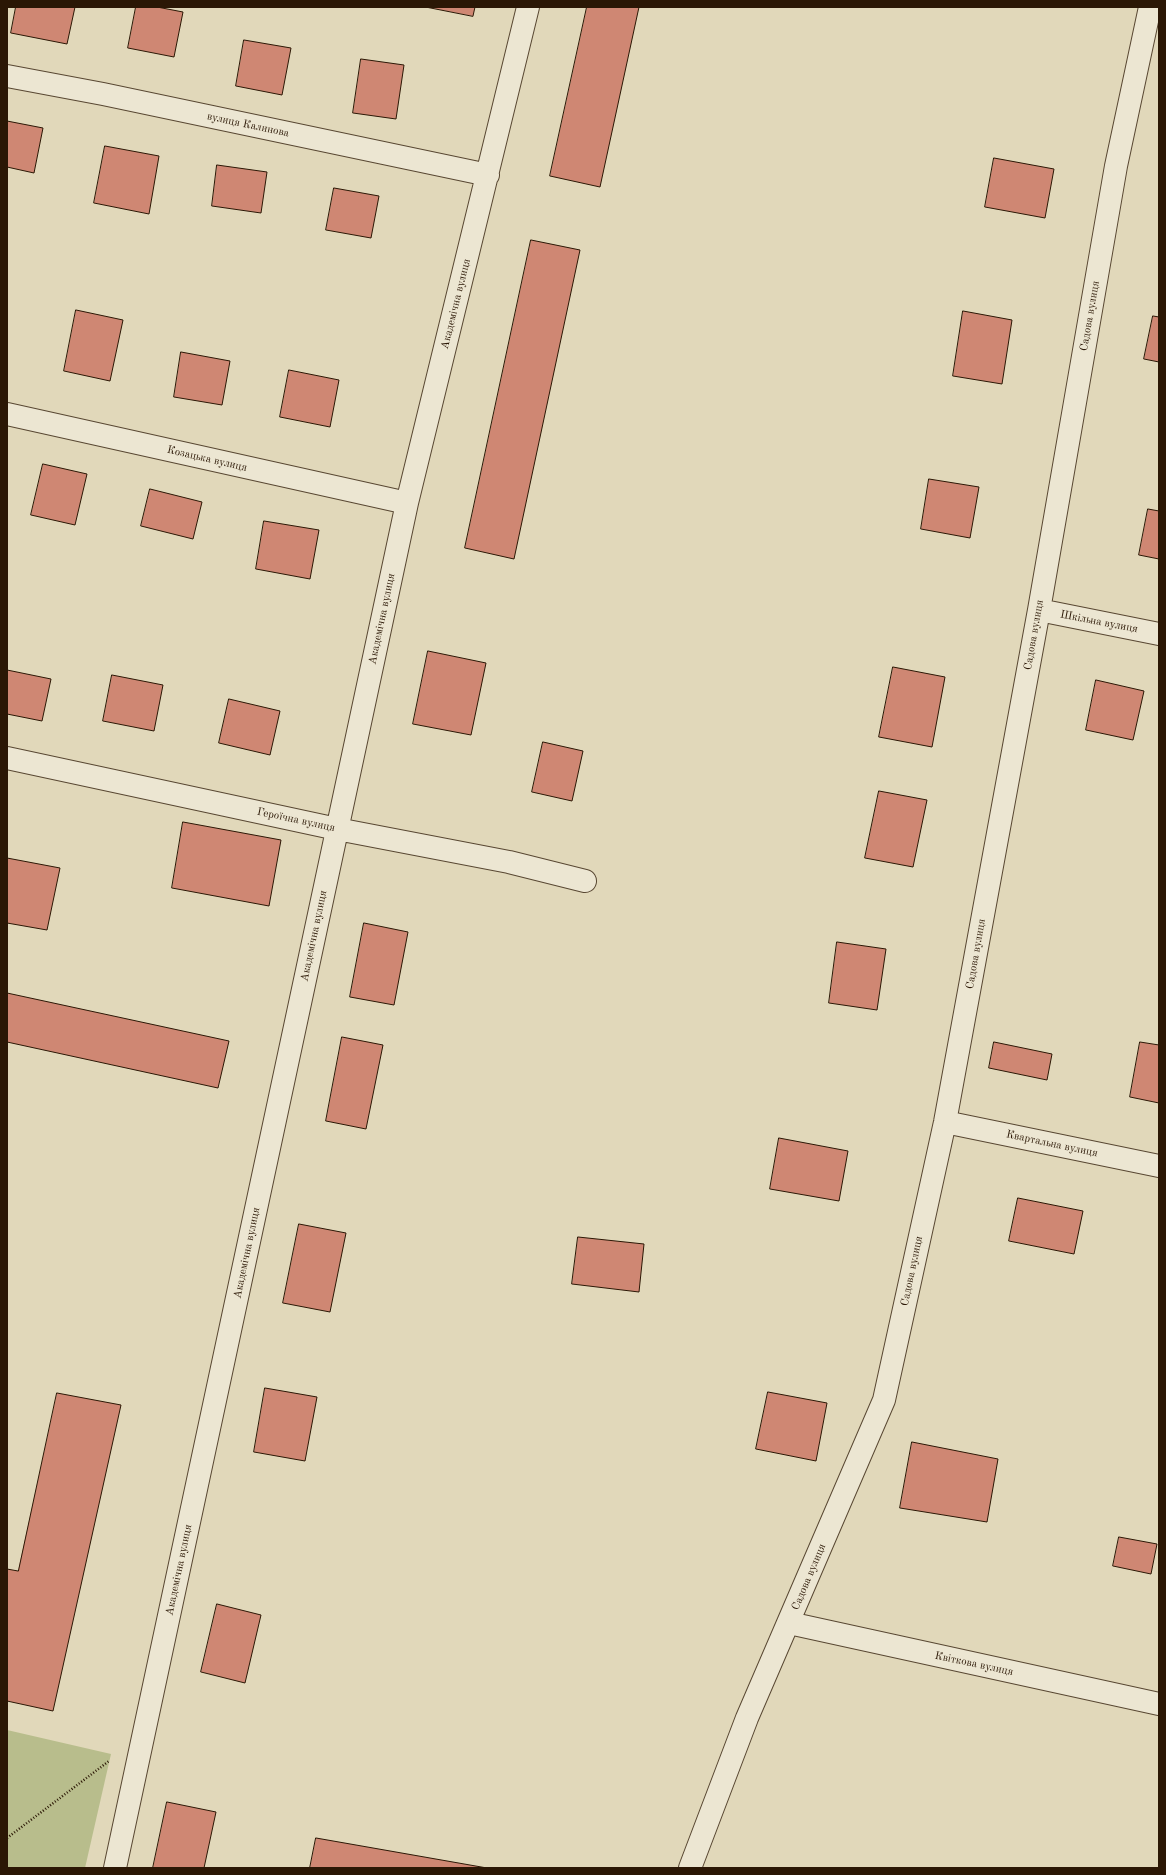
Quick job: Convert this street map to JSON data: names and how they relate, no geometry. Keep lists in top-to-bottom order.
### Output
{
  "streets": {
    "street": [
      "вулиця Калинова",
      "Академічна вулиця",
      "Садова вулиця",
      "Козацька вулиця",
      "Шкільна вулиця",
      "Героїчна вулиця",
      "Квартальна вулиця",
      "Квіткова вулиця"
    ]
  },
  "crossings": [
    ["вулиця Калинова", "Академічна вулиця"],
    ["Академічна вулиця", "Козацька вулиця"],
    ["Академічна вулиця", "Героїчна вулиця"],
    ["Садова вулиця", "Шкільна вулиця"],
    ["Садова вулиця", "Квартальна вулиця"],
    ["Садова вулиця", "Квіткова вулиця"]
  ]
}
